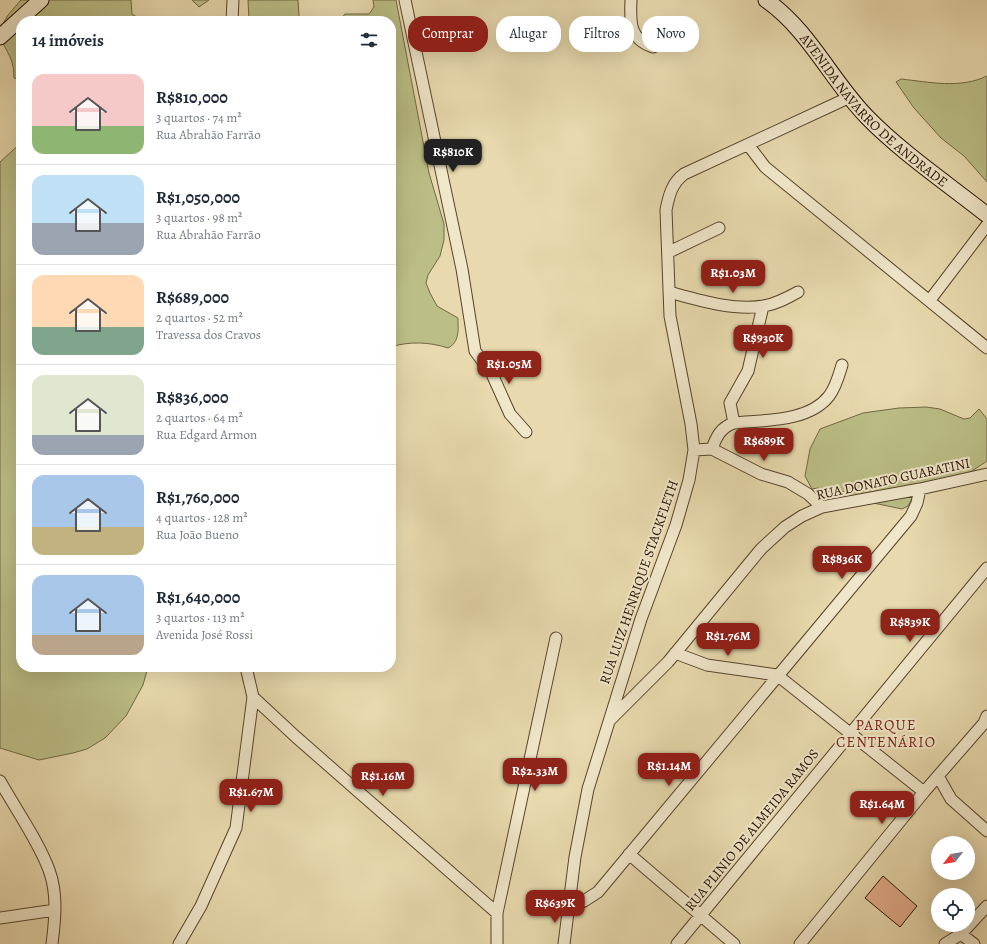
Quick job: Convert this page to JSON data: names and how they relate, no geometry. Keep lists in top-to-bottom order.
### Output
{
  "streets": {
    "street": [
      "AVENIDA NAVARRO DE ANDRADE",
      "RUA DONATO GUARATINI",
      "RUA LUIZ HENRIQUE STACKFLETH",
      "RUA PLINIO DE ALMEIDA RAMOS"
    ]
  },
  "crossings": [
    ["RUA DONATO GUARATINI", "RUA LUIZ HENRIQUE STACKFLETH"]
  ],
  "districts": ["PARQUE CENTENÁRIO"],
  "north": "bottom left",
  "page": {
    "chip": [
      "Comprar",
      "Alugar",
      "Filtros",
      "Novo"
    ],
    "heading": "14 imóveis",
    "list": [
      {
        "name": "R$810,000",
        "note": "3 quartos · 74 m² · Rua Abrahão Farrão"
      },
      {
        "name": "R$1,050,000",
        "note": "3 quartos · 98 m² · Rua Abrahão Farrão"
      },
      {
        "name": "R$689,000",
        "note": "2 quartos · 52 m² · Travessa dos Cravos"
      },
      {
        "name": "R$836,000",
        "note": "2 quartos · 64 m² · Rua Edgard Armon"
      },
      {
        "name": "R$1,760,000",
        "note": "4 quartos · 128 m² · Rua João Bueno"
      },
      {
        "name": "R$1,640,000",
        "note": "3 quartos · 113 m² · Avenida José Rossi"
      }
    ],
    "price": [
      "R$810K",
      "R$1.03M",
      "R$930K",
      "R$1.05M",
      "R$689K",
      "R$836K",
      "R$839K",
      "R$1.76M",
      "R$1.14M",
      "R$2.33M",
      "R$1.16M",
      "R$1.67M",
      "R$1.64M",
      "R$639K"
    ]
  }
}
